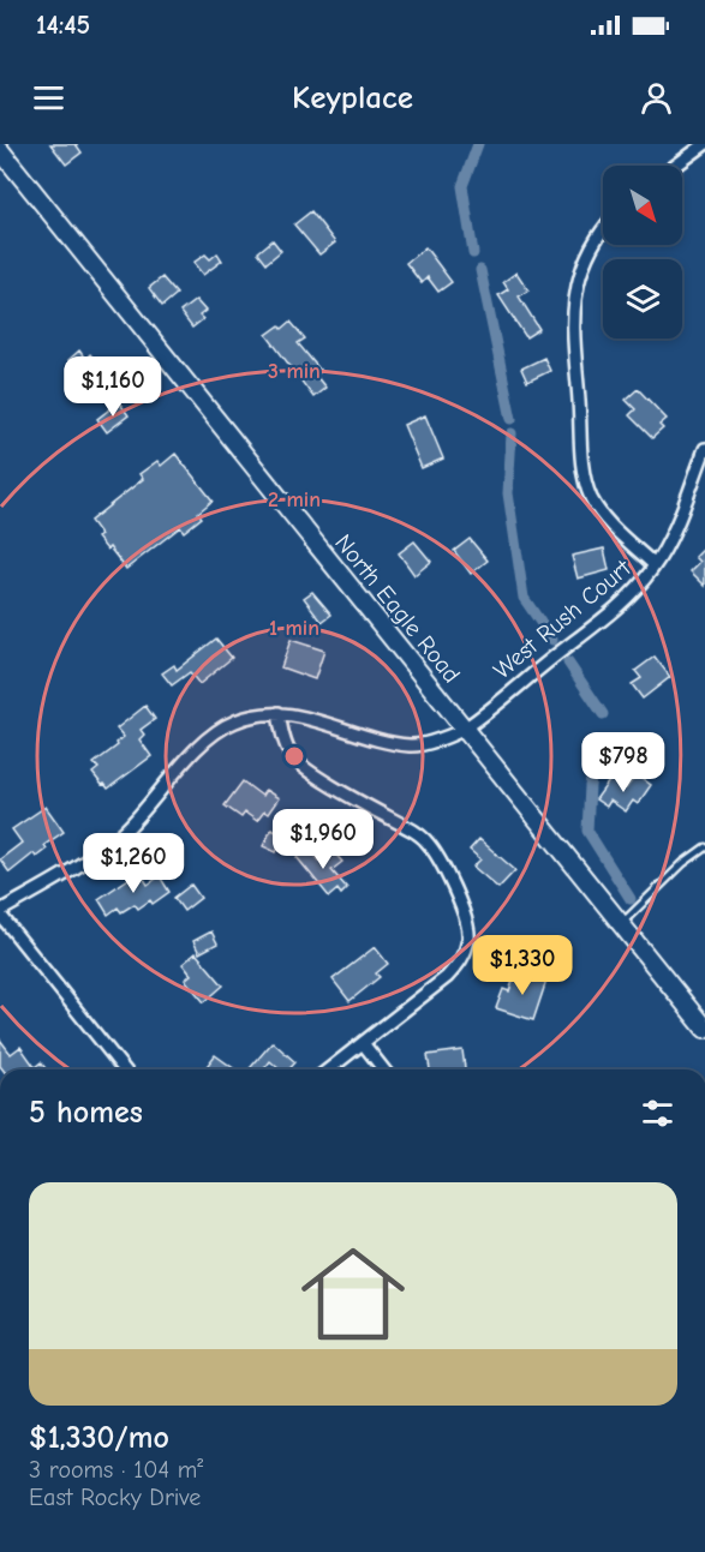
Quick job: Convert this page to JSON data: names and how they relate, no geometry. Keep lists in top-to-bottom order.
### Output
{
  "streets": {
    "main road": ["North Eagle Road"],
    "street": ["West Rush Court"]
  },
  "crossings": [
    ["North Eagle Road", "West Rush Court"]
  ],
  "north": "bottom right",
  "page": {
    "status": "14:45",
    "header": "Keyplace",
    "price": [
      "$1,160",
      "$798",
      "$1,960",
      "$1,260",
      "$1,330"
    ],
    "heading": "5 homes",
    "list": [
      {
        "name": "$1,330/mo",
        "note": "3 rooms · 104 m² · East Rocky Drive"
      }
    ]
  },
  "rings": ["3 min", "2 min", "1 min"]
}
